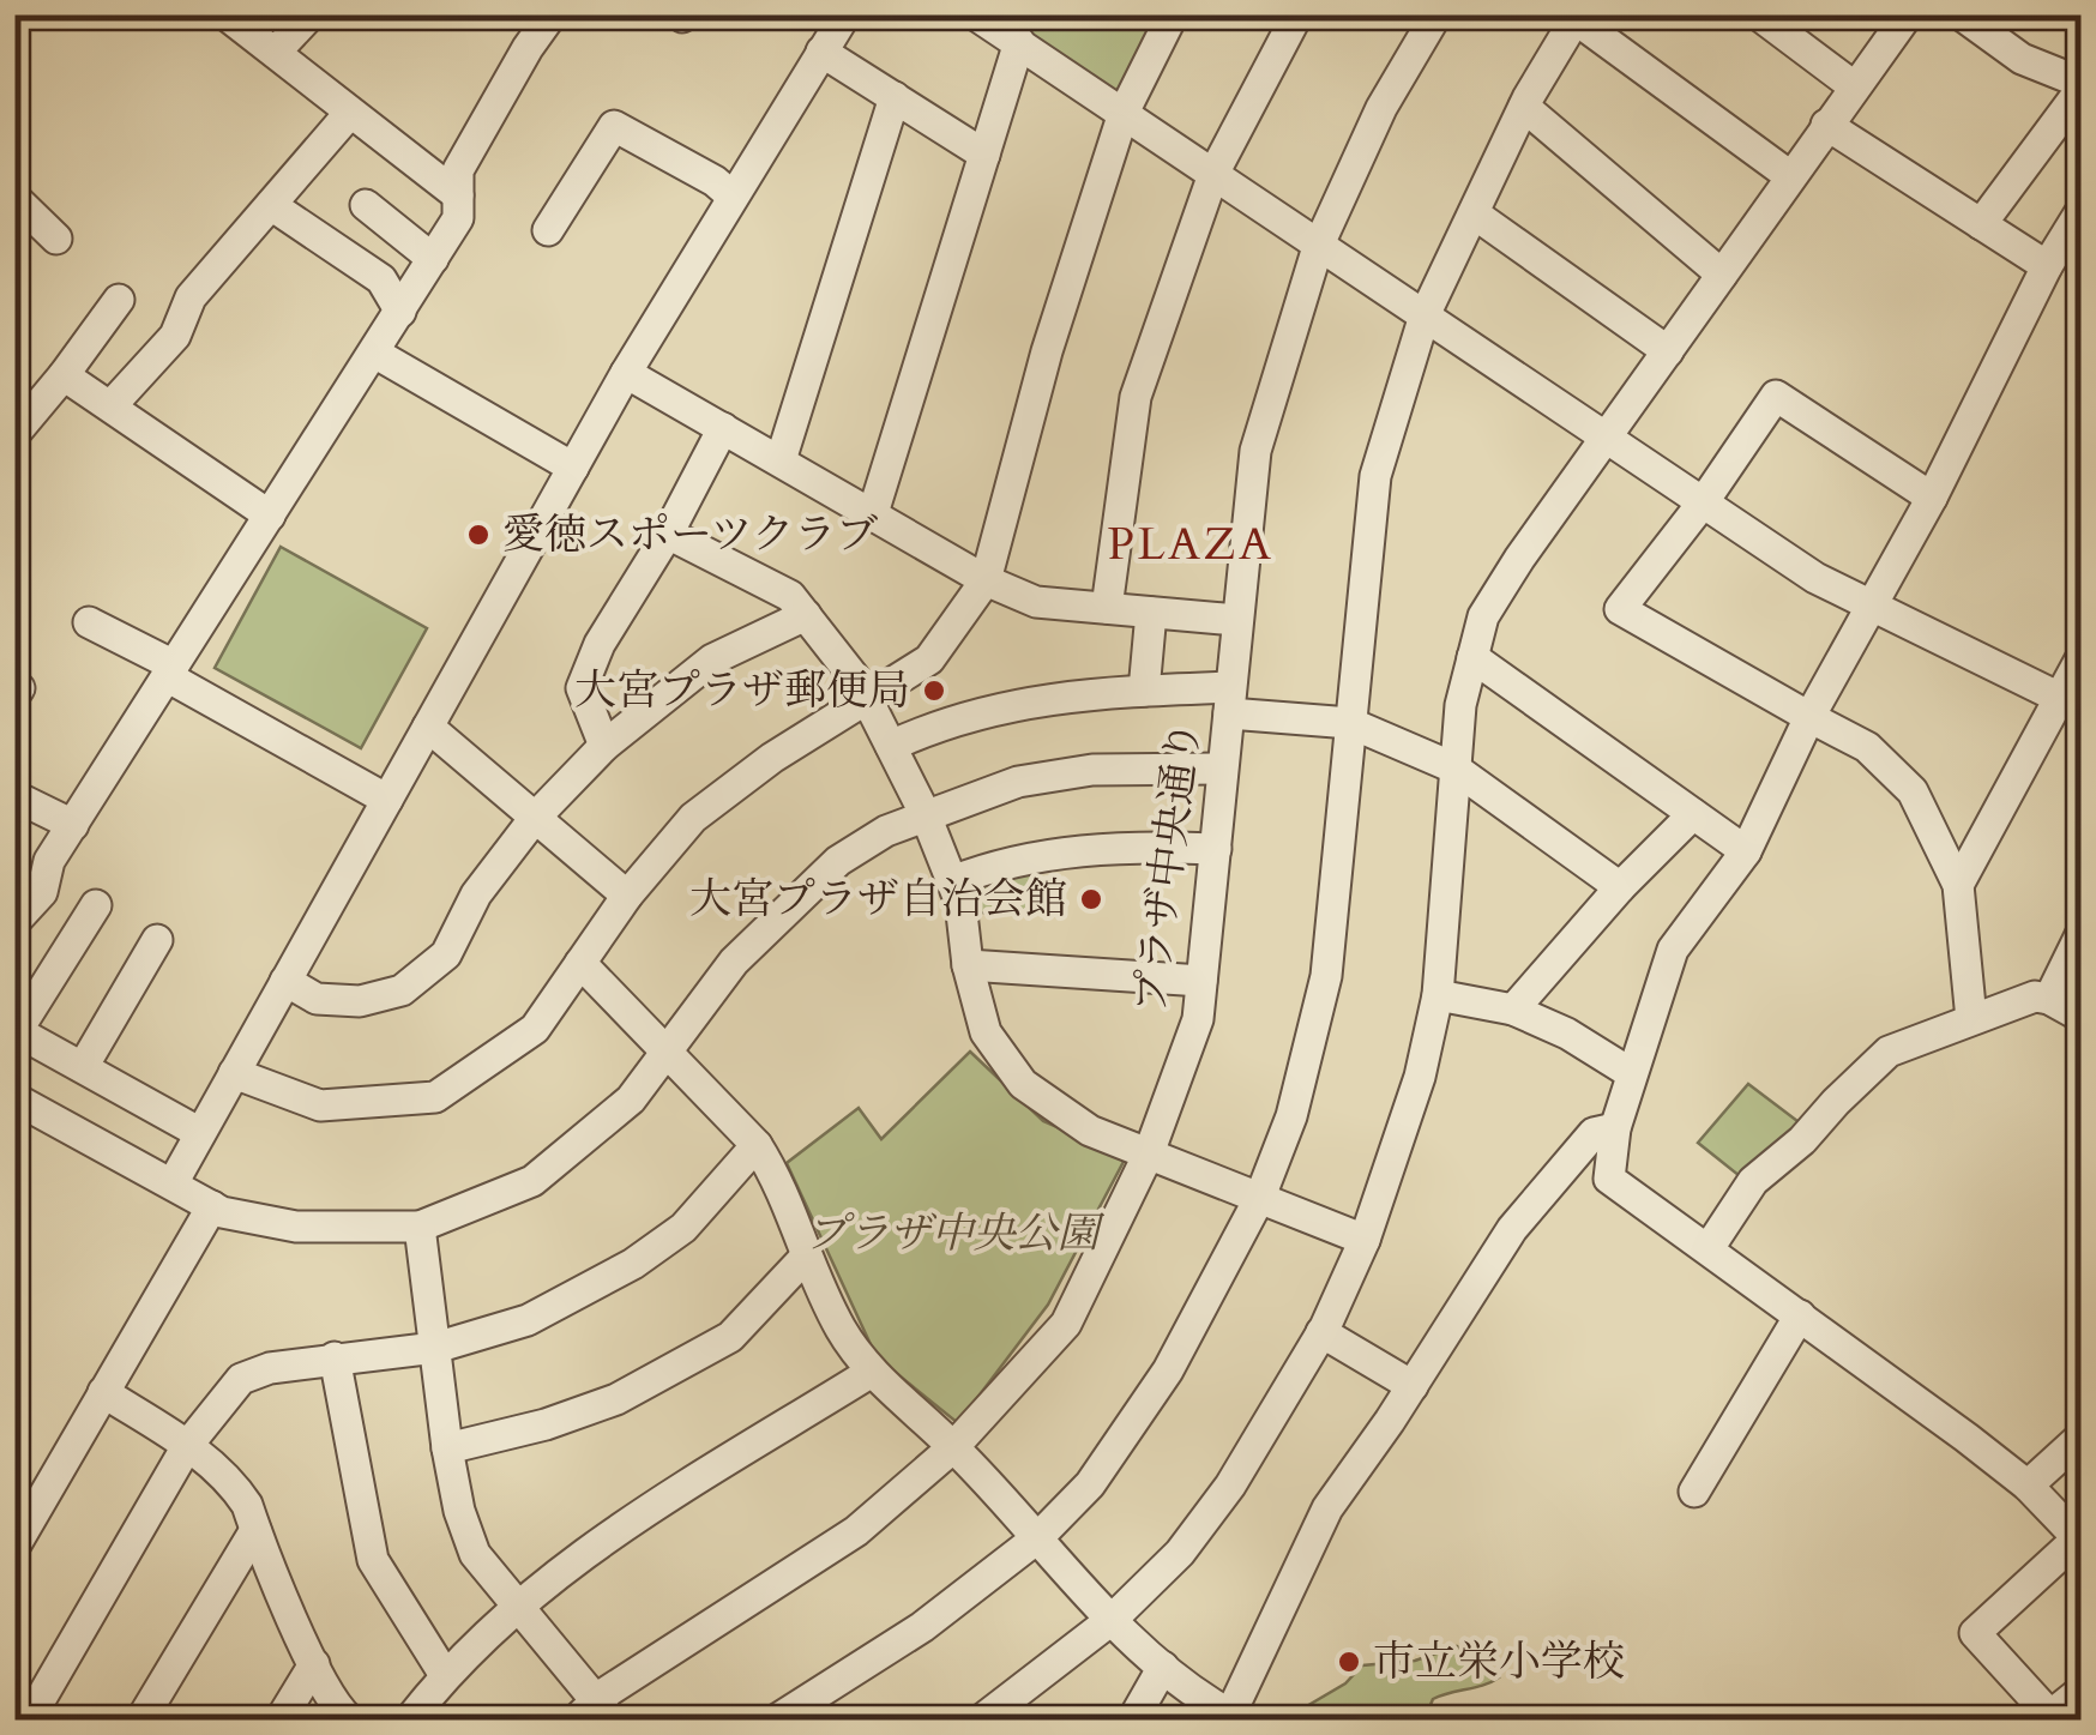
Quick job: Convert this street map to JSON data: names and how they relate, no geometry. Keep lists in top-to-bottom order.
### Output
{
  "streets": {
    "street": ["プラザ中央通り"]
  },
  "districts": ["PLAZA"],
  "parks": ["プラザ中央公園"],
  "places": [
    "愛徳スポーツクラブ",
    "大宮プラザ郵便局",
    "大宮プラザ自治会館",
    "市立栄小学校"
  ]
}
